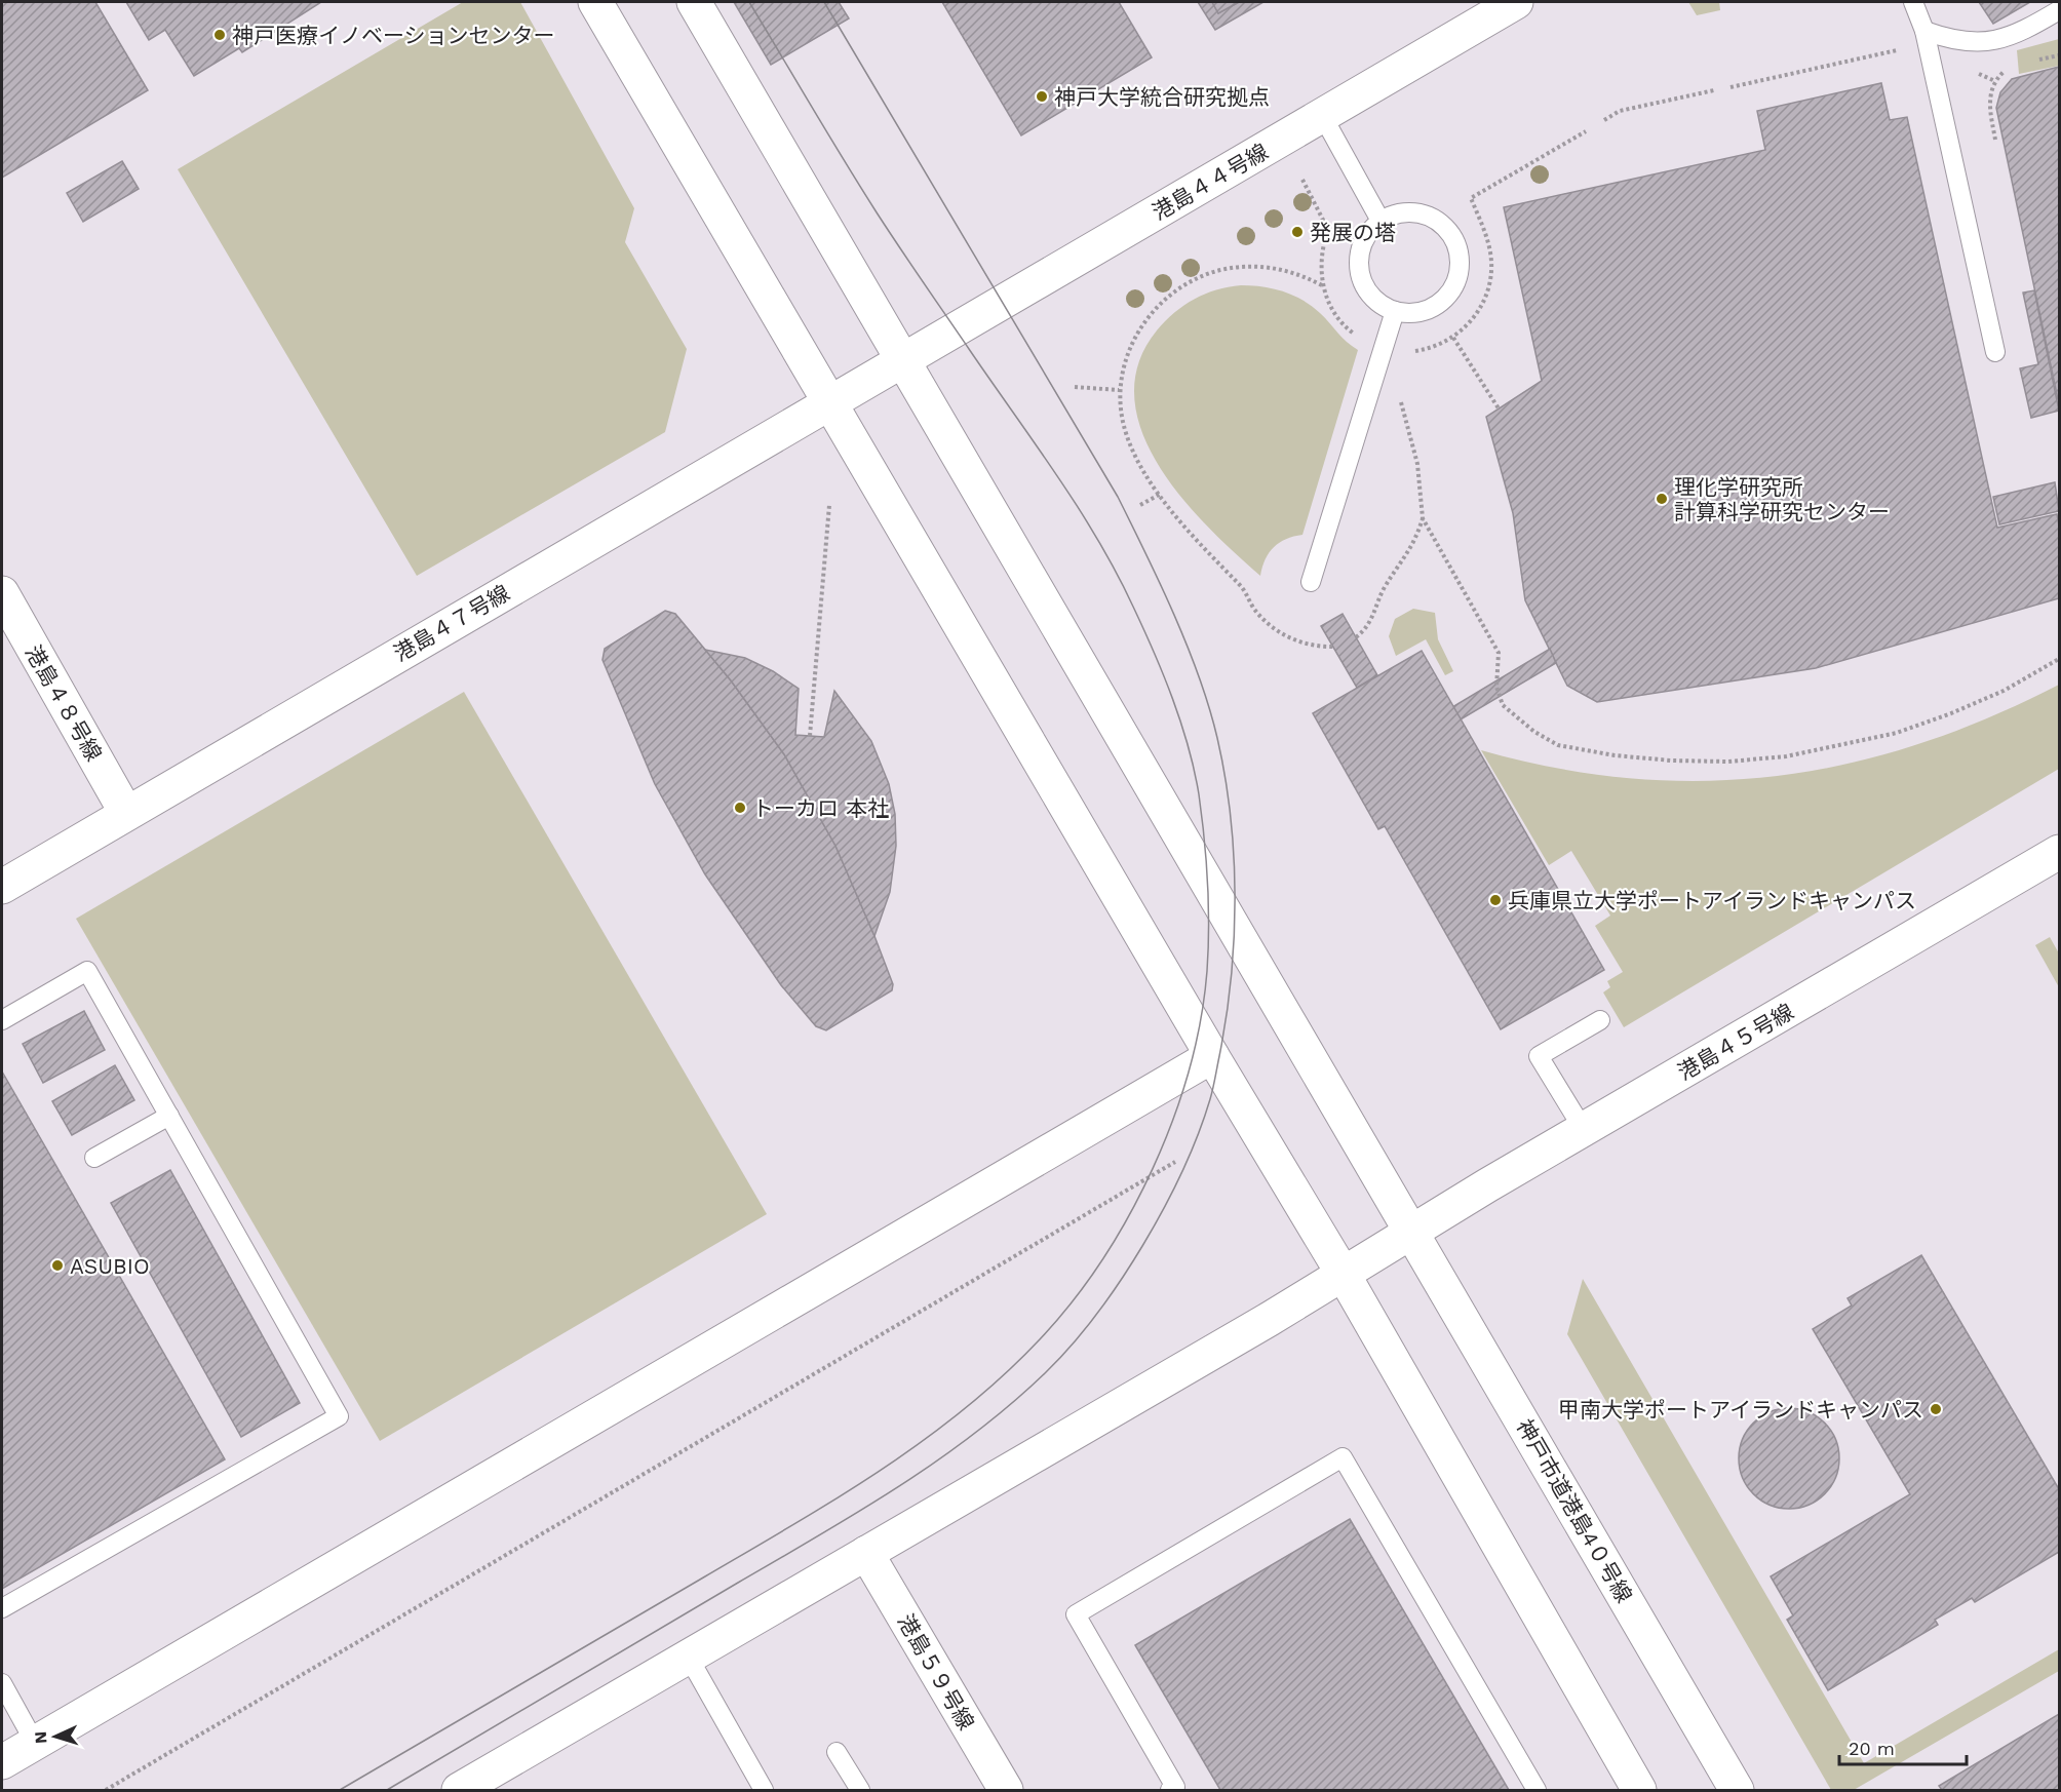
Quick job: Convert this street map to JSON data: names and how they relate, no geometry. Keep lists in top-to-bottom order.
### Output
{
  "streets": {
    "street": [
      "港島４４号線",
      "港島４７号線",
      "港島４８号線",
      "港島４５号線",
      "神戸市道港島4０号線",
      "港島５９号線"
    ]
  },
  "crossings": [
    ["港島４４号線", "港島４７号線"],
    ["港島４４号線", "神戸市道港島4０号線"],
    ["港島４７号線", "港島４８号線"],
    ["港島４７号線", "神戸市道港島4０号線"],
    ["港島４５号線", "神戸市道港島4０号線"],
    ["港島４５号線", "港島５９号線"]
  ],
  "places": [
    "神戸医療イノベーションセンター",
    "神戸大学統合研究拠点",
    "発展の塔",
    "理化学研究所 計算科学研究センター",
    "トーカロ 本社",
    "兵庫県立大学ポートアイランドキャンパス",
    "ASUBIO",
    "甲南大学ポートアイランドキャンパス"
  ],
  "scale_bar": "20 m",
  "north": "left"
}
